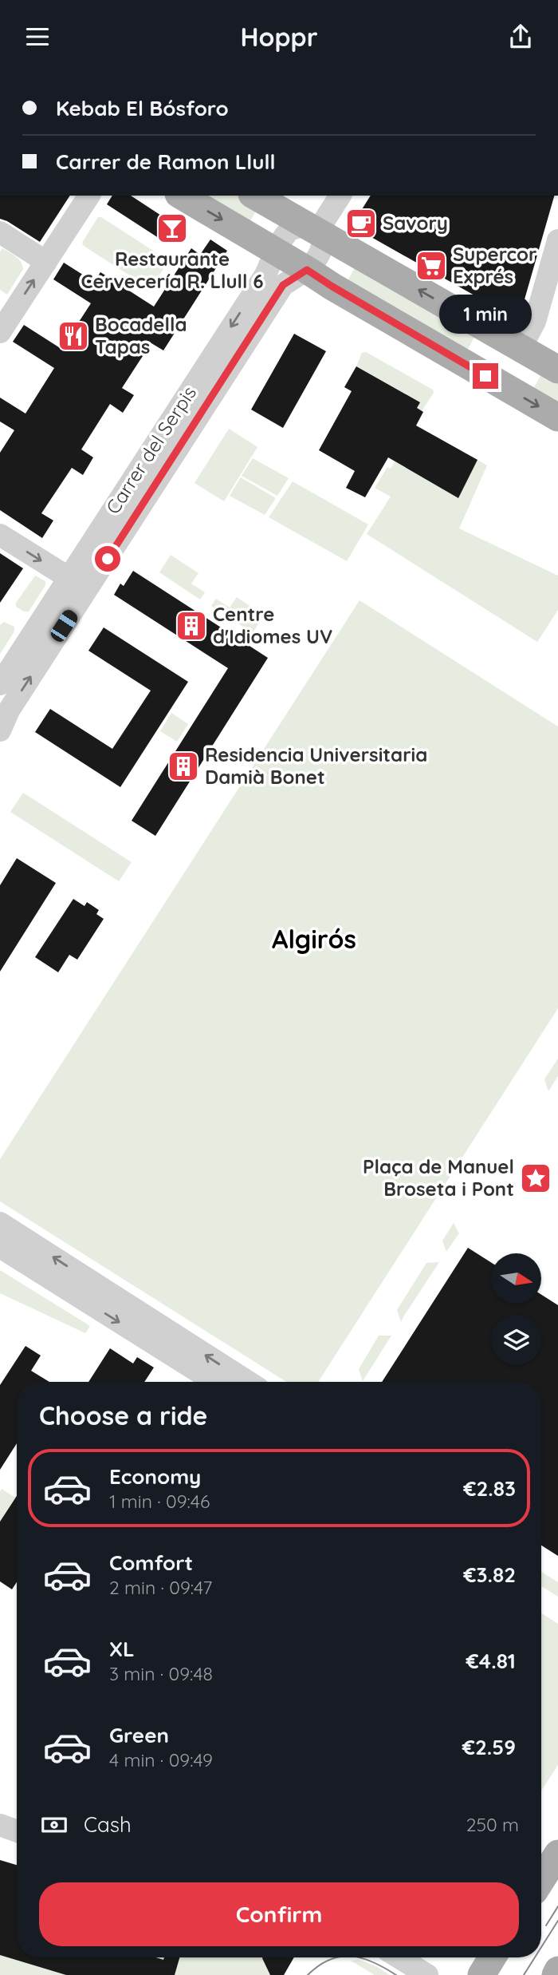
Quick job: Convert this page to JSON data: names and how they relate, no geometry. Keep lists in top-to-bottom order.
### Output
{
  "streets": {
    "street": ["Carrer del Serpis"]
  },
  "districts": ["Algirós"],
  "places": {
    "cafe": ["Savory"],
    "bar": ["Restaurante Cervecería R. Llull 6"],
    "supermarket": ["Supercor Exprés"],
    "restaurant": ["Bocadella Tapas"],
    "building": ["Centre d'Idiomes UV", "Residencia Universitaria Damià Bonet"],
    "place": ["Plaça de Manuel Broseta i Pont"]
  },
  "north": "right",
  "page": {
    "header": "Hoppr",
    "banner": ["Kebab El Bósforo", "Carrer de Ramon Llull"],
    "bubble": "1 min",
    "heading": "Choose a ride",
    "list": [
      {
        "name": "Economy",
        "note": "1 min · 09:46",
        "value": "€2.83"
      },
      {
        "name": "Comfort",
        "note": "2 min · 09:47",
        "value": "€3.82"
      },
      {
        "name": "XL",
        "note": "3 min · 09:48",
        "value": "€4.81"
      },
      {
        "name": "Green",
        "note": "4 min · 09:49",
        "value": "€2.59"
      }
    ],
    "pay": ["Cash", "250 m"],
    "buttons": "Confirm"
  }
}
